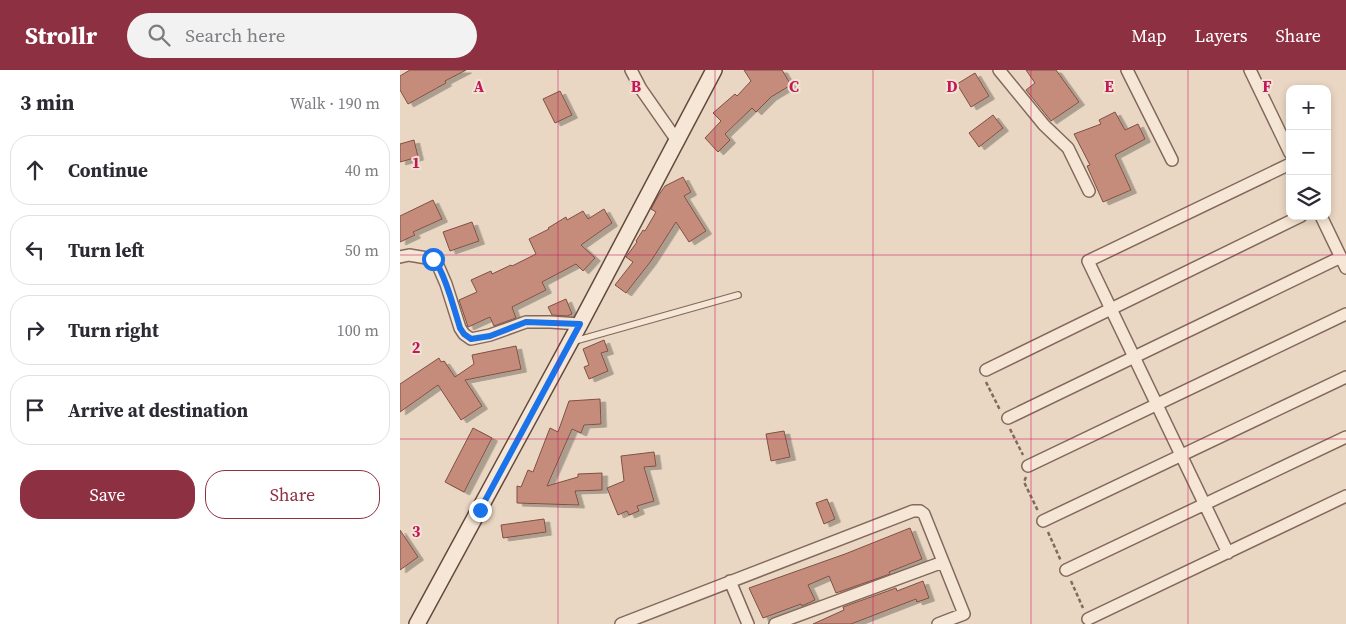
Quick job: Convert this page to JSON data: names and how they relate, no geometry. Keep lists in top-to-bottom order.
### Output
{
  "page": {
    "header": "Strollr",
    "search": "Search here",
    "nav": ["Map", "Layers", "Share"],
    "heading": ["3 min", "Walk · 190 m"],
    "map_buttons": ["+", "−"],
    "list": [
      ["Continue", "40 m"],
      ["Turn left", "50 m"],
      ["Turn right", "100 m"],
      "Arrive at destination"
    ],
    "buttons": ["Save", "Share"]
  },
  "grid": {
    "columns": [
      "A",
      "B",
      "C",
      "D",
      "E",
      "F"
    ],
    "rows": ["1", "2", "3"]
  }
}
